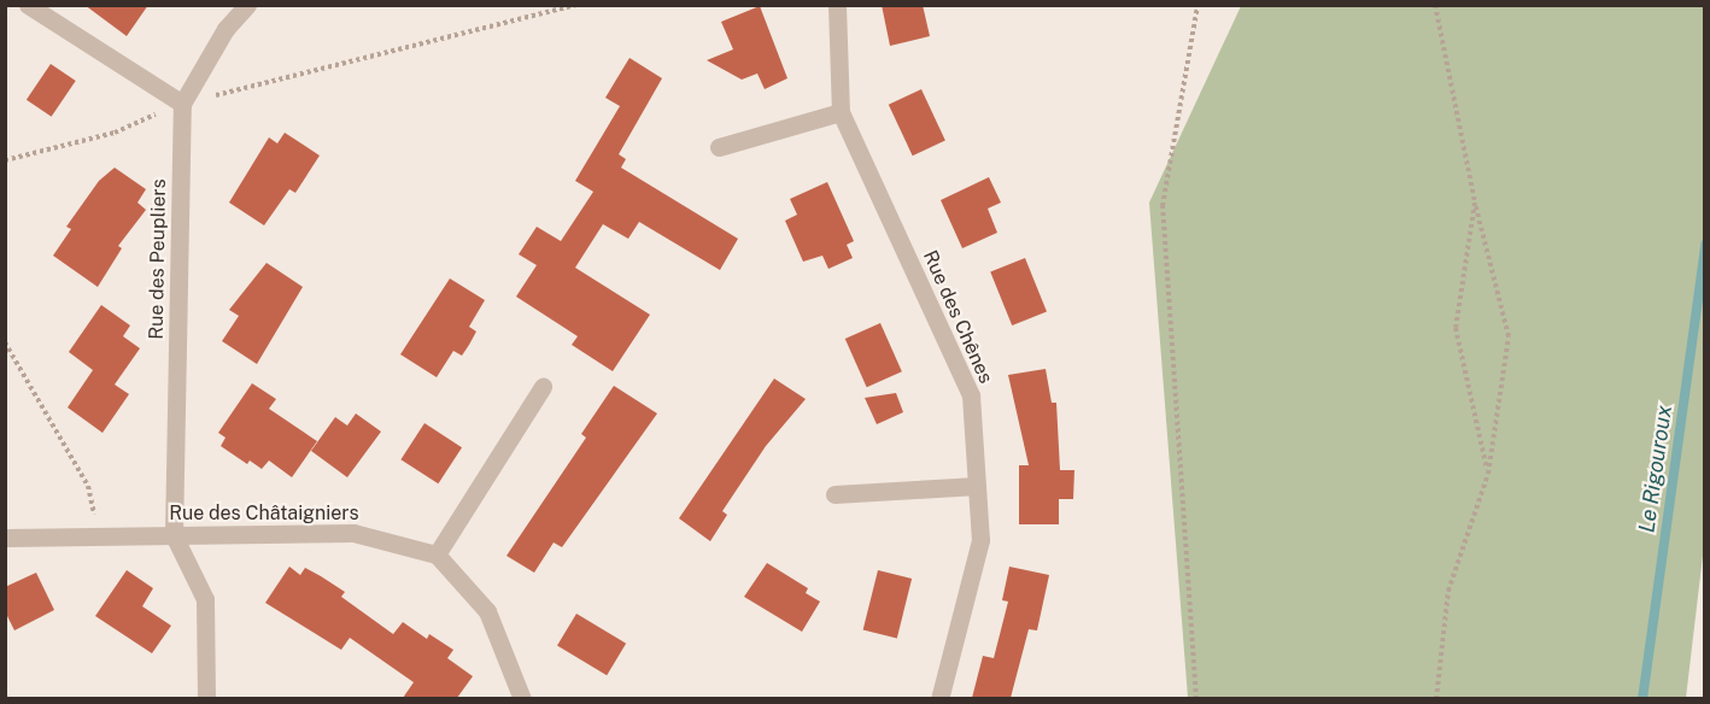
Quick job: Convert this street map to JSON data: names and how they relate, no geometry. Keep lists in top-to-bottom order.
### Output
{
  "streets": {
    "street": ["Rue des Peupliers", "Rue des Chênes", "Rue des Châtaigniers"]
  },
  "crossings": [
    ["Rue des Peupliers", "Rue des Châtaigniers"]
  ],
  "water": ["Le Rigouroux"]
}
